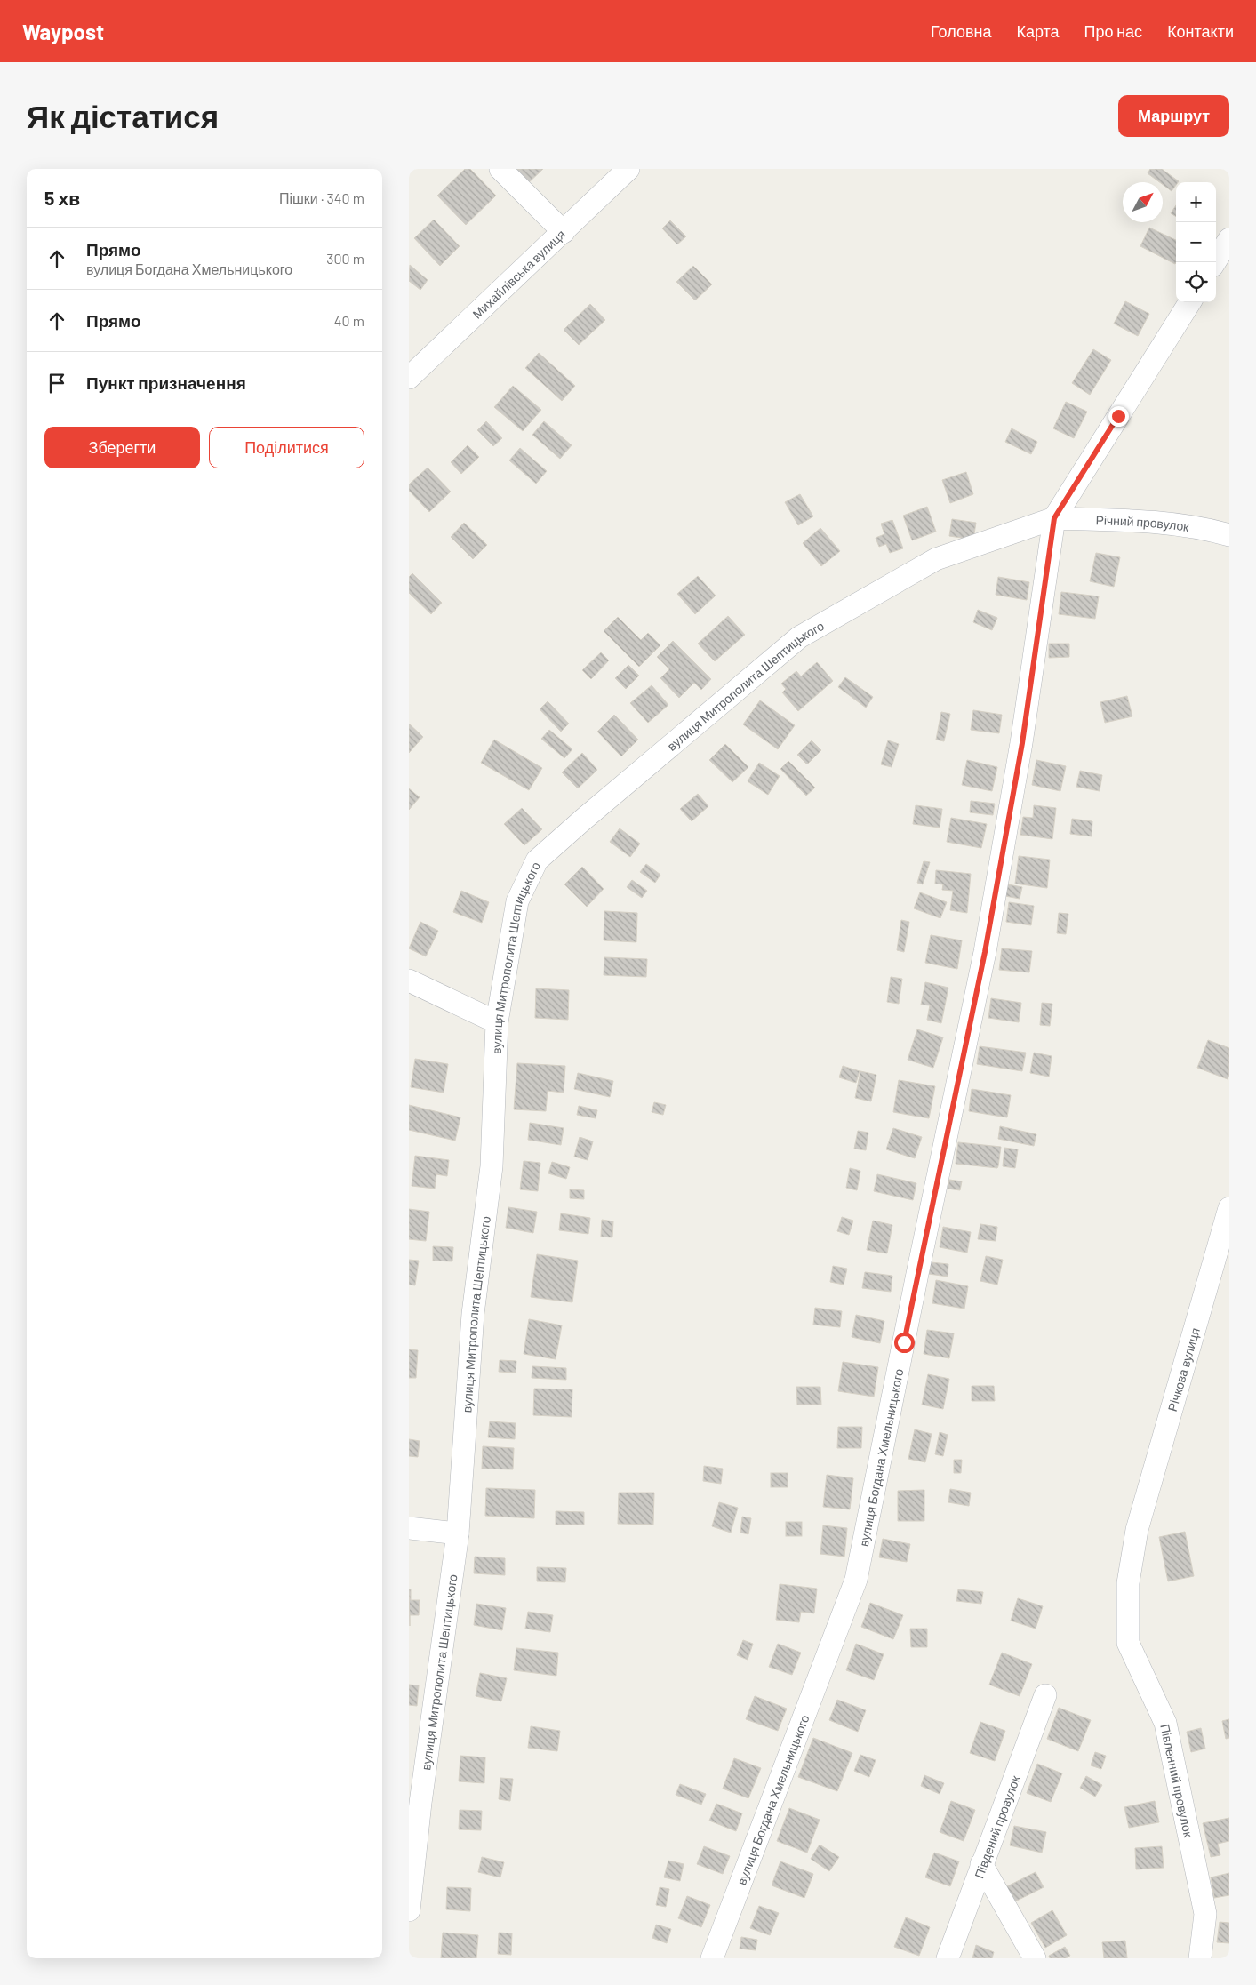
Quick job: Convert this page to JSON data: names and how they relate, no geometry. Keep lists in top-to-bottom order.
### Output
{
  "streets": {
    "street": [
      "Михайлівська вулиця",
      "Річний провулок",
      "вулиця Митрополита Шептицького",
      "Річкова вулиця",
      "вулиця Богдана Хмельницького",
      "Півленний провулок",
      "Південий провулок"
    ]
  },
  "crossings": [
    ["Річний провулок", "вулиця Митрополита Шептицького"],
    ["Річний провулок", "вулиця Богдана Хмельницького"],
    ["вулиця Митрополита Шептицького", "вулиця Богдана Хмельницького"],
    ["Річкова вулиця", "Півленний провулок"]
  ],
  "north": "top right",
  "page": {
    "header": "Waypost",
    "nav": [
      "Головна",
      "Карта",
      "Про нас",
      "Контакти"
    ],
    "buttons": [
      "Маршрут",
      ["Зберегти", "Поділитися"]
    ],
    "title": "Як дістатися",
    "heading": ["5 хв", "Пішки · 340 m"],
    "map_buttons": ["+", "−"],
    "list": [
      ["Прямо", "вулиця Богдана Хмельницького", "300 m"],
      ["Прямо", "40 m"],
      "Пункт призначення"
    ]
  }
}
